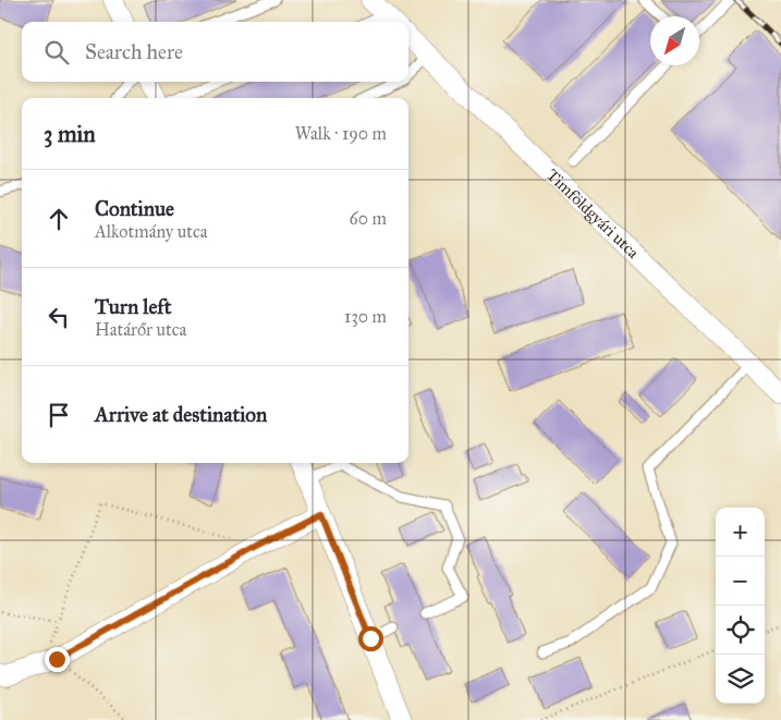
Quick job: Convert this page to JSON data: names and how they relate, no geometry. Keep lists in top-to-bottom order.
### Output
{
  "streets": {
    "street": ["Timföldgyári utca"]
  },
  "north": "bottom left",
  "page": {
    "search": "Search here",
    "heading": ["3 min", "Walk · 190 m"],
    "list": [
      ["Continue", "Alkotmány utca", "60 m"],
      ["Turn left", "Határőr utca", "130 m"],
      "Arrive at destination"
    ],
    "map_buttons": ["+", "−"]
  }
}
